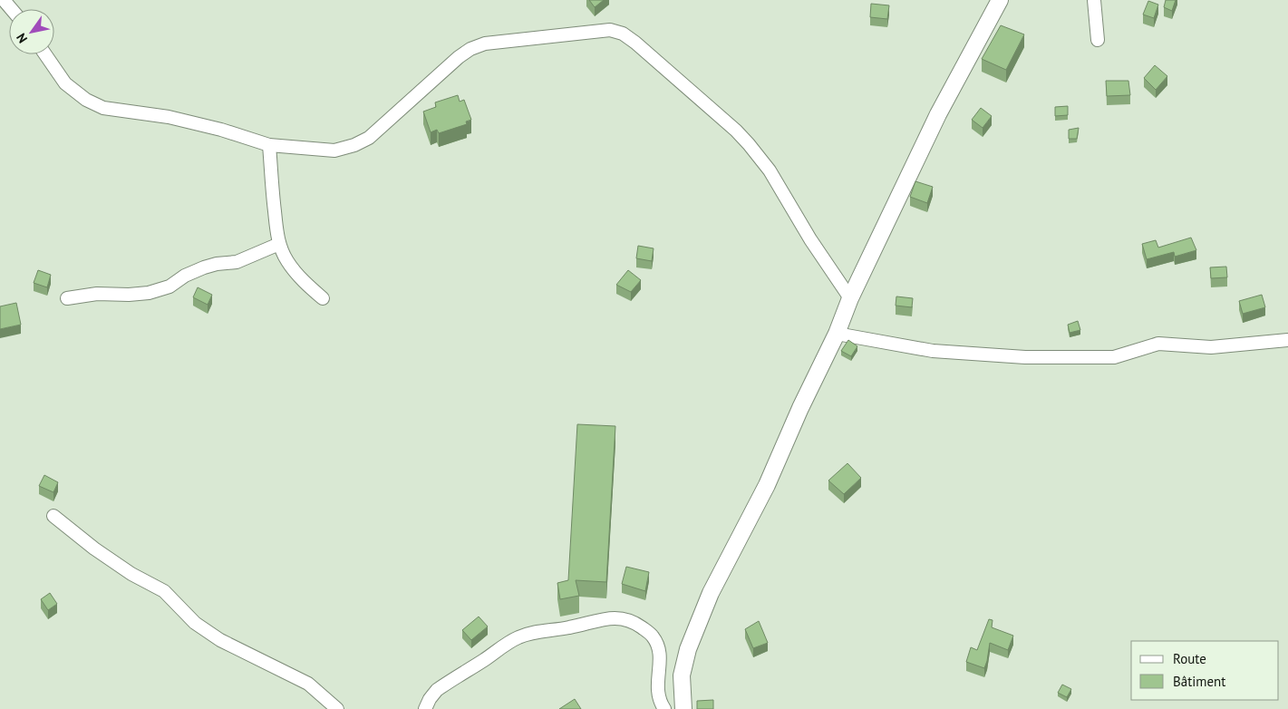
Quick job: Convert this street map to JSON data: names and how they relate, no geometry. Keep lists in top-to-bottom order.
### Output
{
  "legend": ["Route", "Bâtiment"],
  "north": "bottom left"
}
